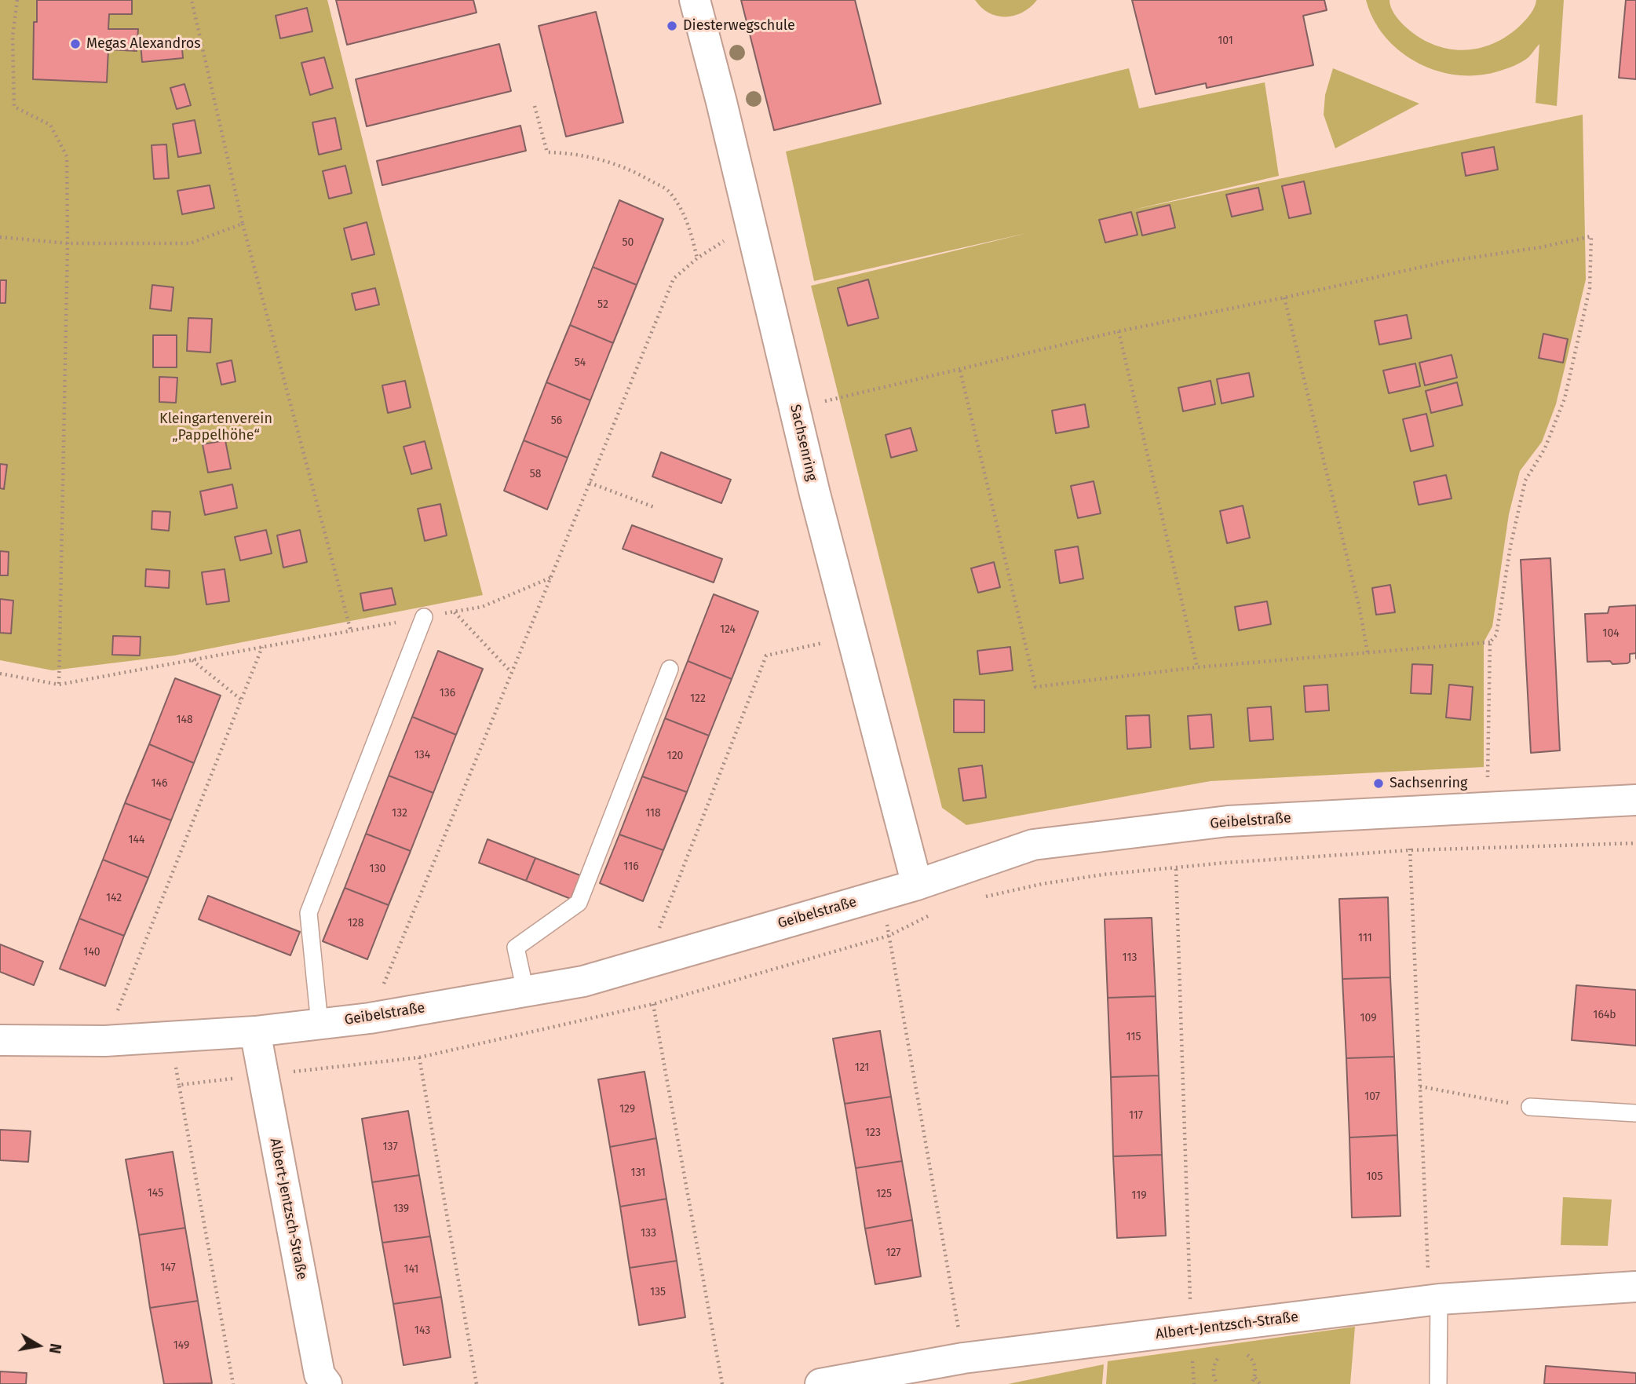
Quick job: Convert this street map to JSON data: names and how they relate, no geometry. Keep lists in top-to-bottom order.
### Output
{
  "streets": {
    "street": ["Sachsenring", "Geibelstraße", "Albert-Jentzsch-Straße"]
  },
  "crossings": [
    ["Sachsenring", "Geibelstraße"],
    ["Geibelstraße", "Albert-Jentzsch-Straße"]
  ],
  "parks": ["Kleingartenverein „Pappelhöhe“"],
  "places": ["Diesterwegschule", "Megas Alexandros", "Sachsenring"],
  "house_numbers": [
    "101",
    "50",
    "52",
    "54",
    "56",
    "58",
    "124",
    "104",
    "136",
    "122",
    "148",
    "134",
    "120",
    "146",
    "132",
    "118",
    "144",
    "116",
    "130",
    "142",
    "128",
    "111",
    "140",
    "113",
    "164b",
    "109",
    "115",
    "121",
    "107",
    "129",
    "117",
    "123",
    "137",
    "131",
    "105",
    "145",
    "125",
    "119",
    "139",
    "133",
    "127",
    "147",
    "141",
    "135",
    "143",
    "149"
  ],
  "north": "right"
}
